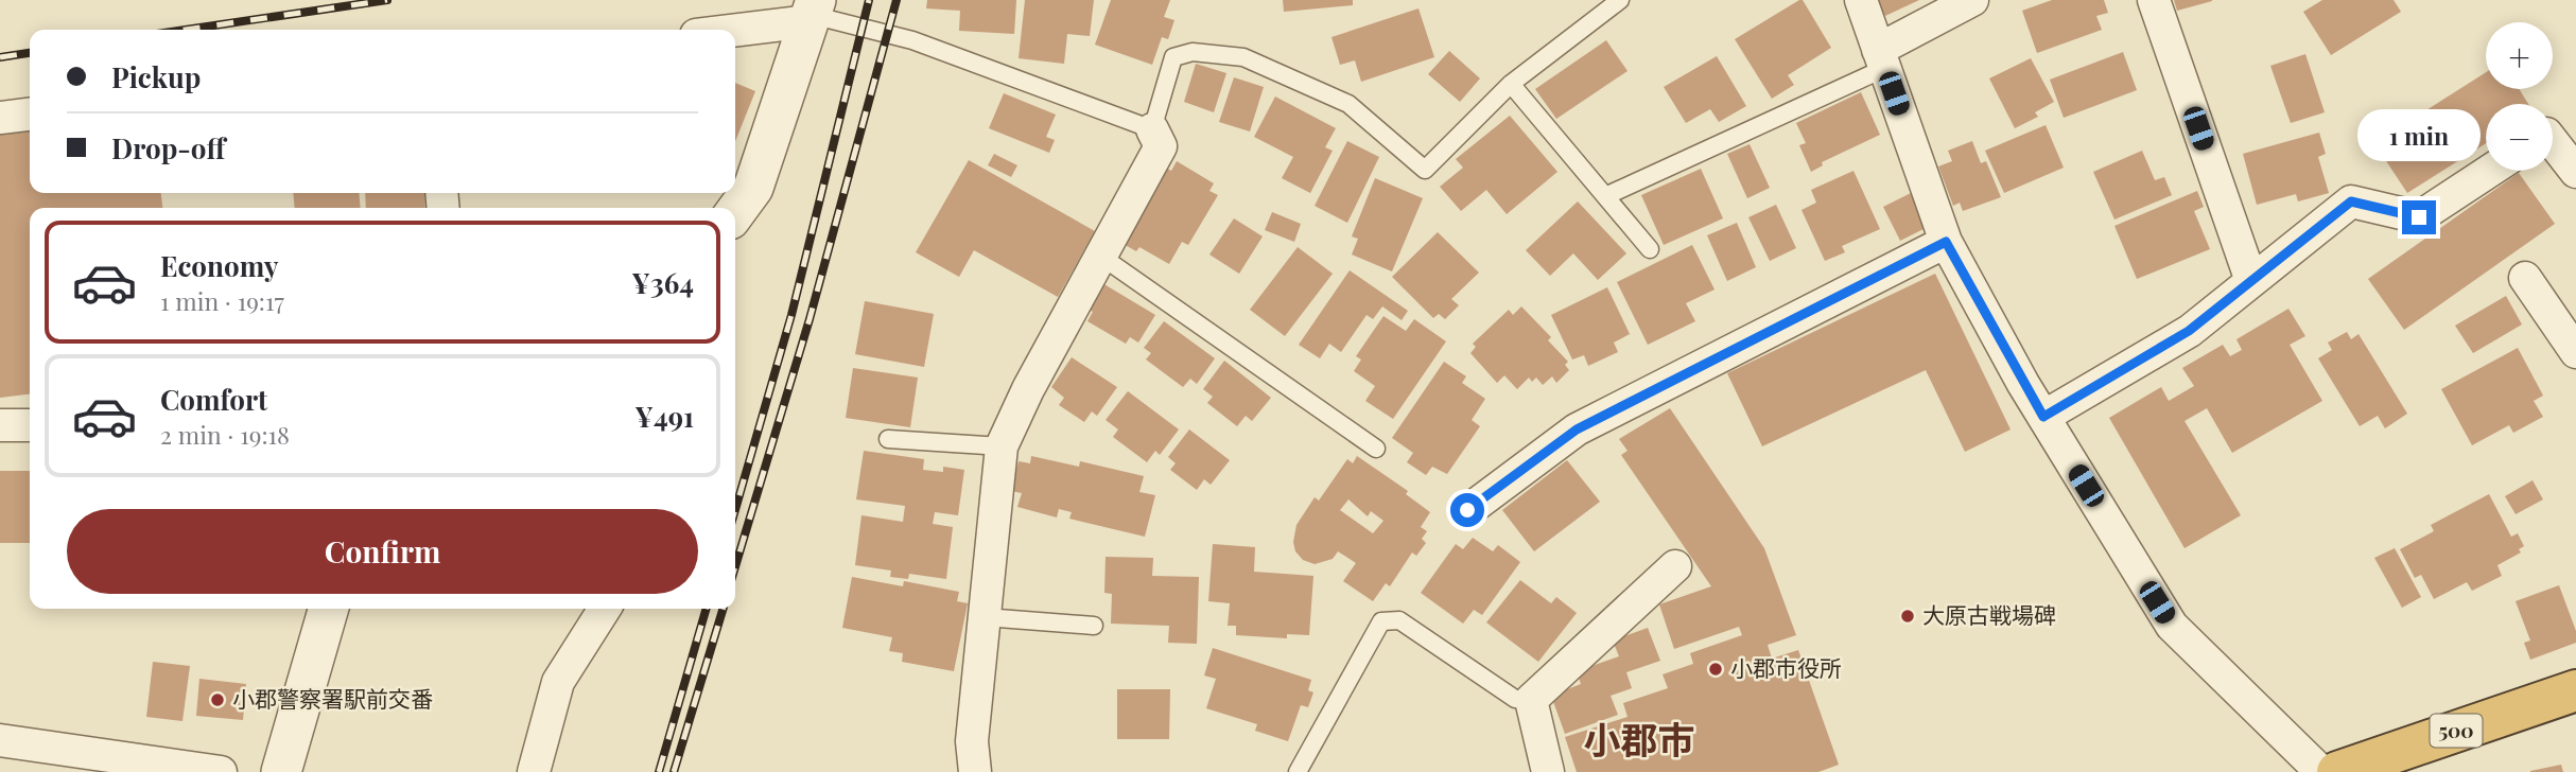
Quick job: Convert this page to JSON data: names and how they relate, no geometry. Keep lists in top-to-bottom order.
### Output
{
  "streets": {
    "highway": ["500"]
  },
  "districts": ["小郡市"],
  "places": ["大原古戦場碑", "小郡市役所", "小郡警察署駅前交番"],
  "page": {
    "map_buttons": ["+", "−"],
    "banner": ["Pickup", "Drop-off"],
    "bubble": "1 min",
    "list": [
      {
        "name": "Economy",
        "note": "1 min · 19:17",
        "value": "¥364"
      },
      {
        "name": "Comfort",
        "note": "2 min · 19:18",
        "value": "¥491"
      }
    ],
    "buttons": "Confirm"
  }
}
